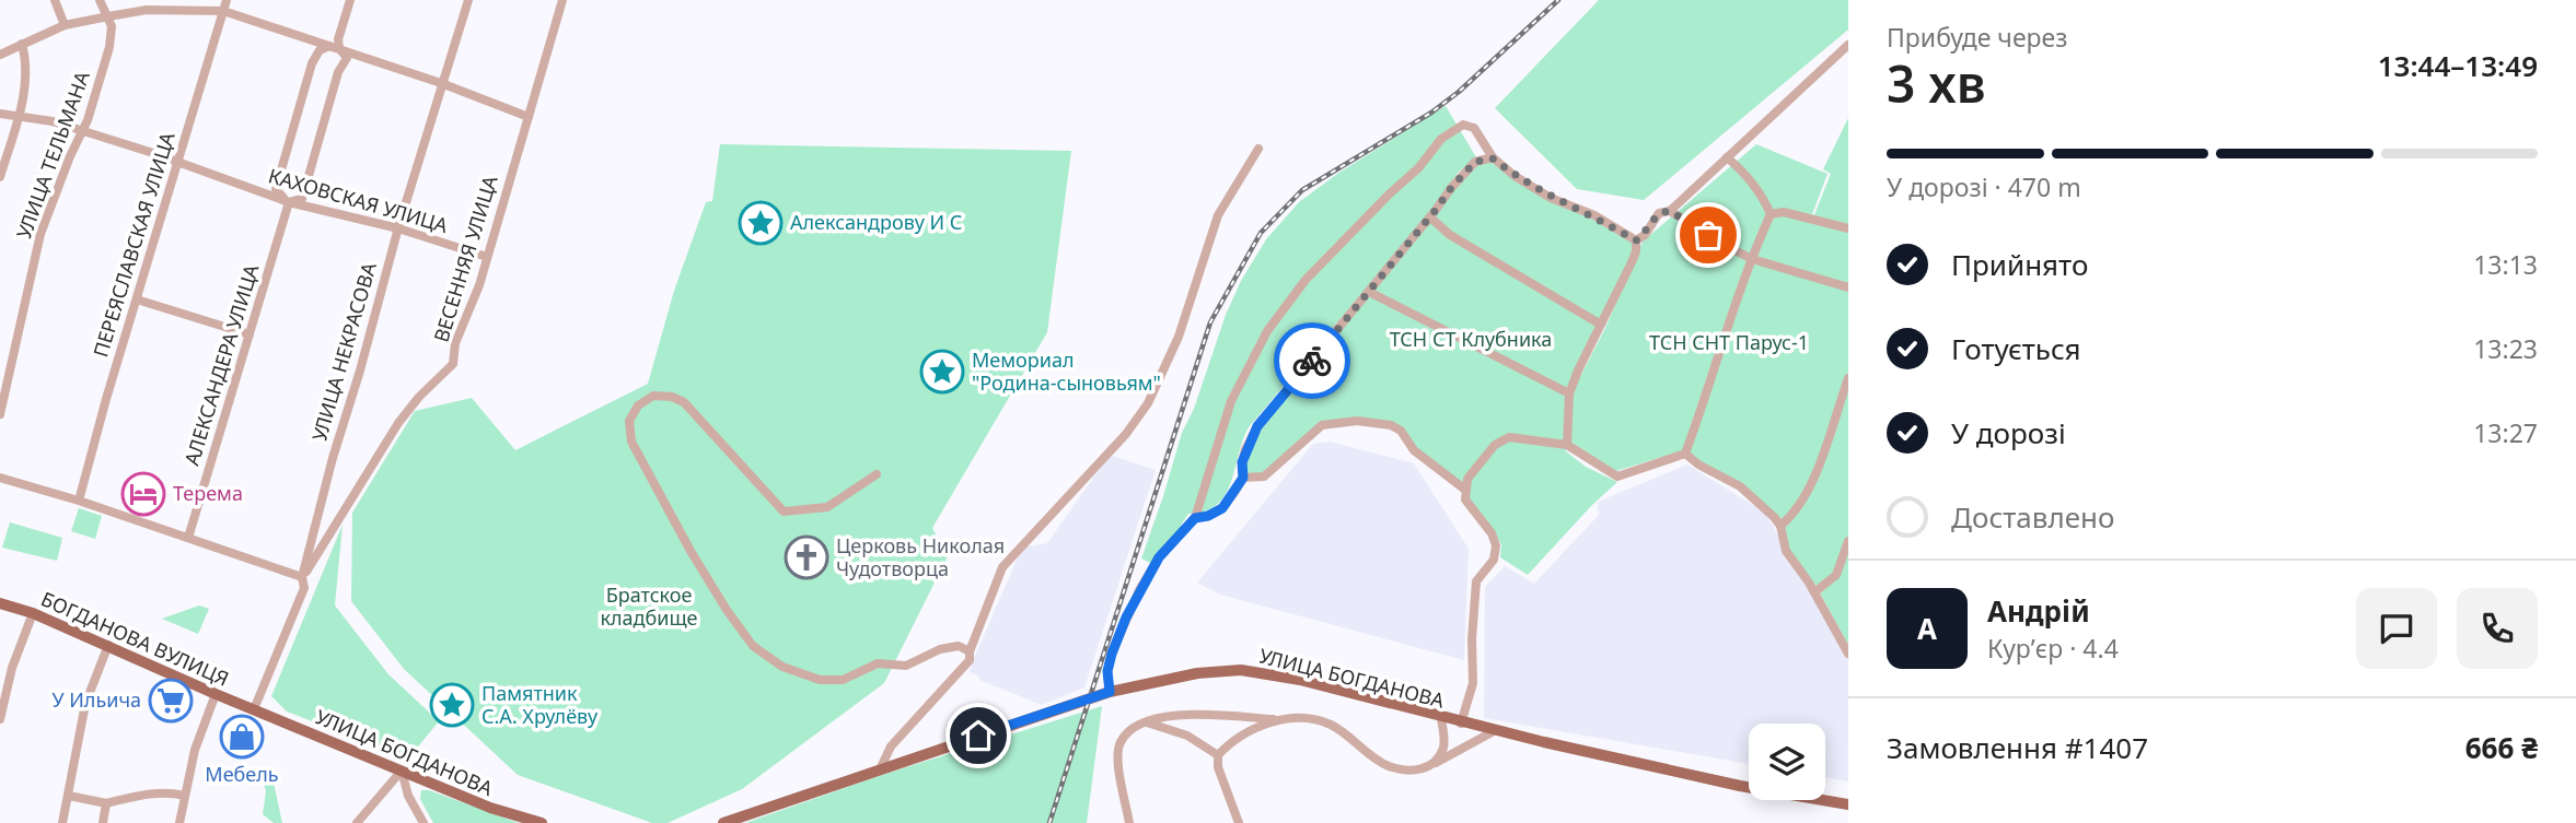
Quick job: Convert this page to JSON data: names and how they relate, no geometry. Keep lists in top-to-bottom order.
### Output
{
  "streets": {
    "main road": ["БОГДАНОВА ВУЛИЦЯ", "УЛИЦА БОГДАНОВА"],
    "street": [
      "УЛИЦА ТЕЛЬМАНА",
      "КАХОВСКАЯ УЛИЦА",
      "ПЕРЕЯСЛАВСКАЯ УЛИЦА",
      "ВЕСЕННЯЯ УЛИЦА",
      "УЛИЦА НЕКРАСОВА",
      "АЛЕКСАНДЕРА УЛИЦА"
    ]
  },
  "crossings": [
    ["УЛИЦА ТЕЛЬМАНА", "КАХОВСКАЯ УЛИЦА"],
    ["КАХОВСКАЯ УЛИЦА", "ПЕРЕЯСЛАВСКАЯ УЛИЦА"],
    ["КАХОВСКАЯ УЛИЦА", "ВЕСЕННЯЯ УЛИЦА"],
    ["КАХОВСКАЯ УЛИЦА", "УЛИЦА НЕКРАСОВА"],
    ["КАХОВСКАЯ УЛИЦА", "АЛЕКСАНДЕРА УЛИЦА"],
    ["ВЕСЕННЯЯ УЛИЦА", "УЛИЦА НЕКРАСОВА"],
    ["УЛИЦА НЕКРАСОВА", "БОГДАНОВА ВУЛИЦЯ"],
    ["УЛИЦА НЕКРАСОВА", "УЛИЦА БОГДАНОВА"],
    ["БОГДАНОВА ВУЛИЦЯ", "УЛИЦА БОГДАНОВА"]
  ],
  "parks": ["ТСН СТ Клубника", "ТСН СНТ Парус-1", "Братское кладбище"],
  "places": {
    "place": ["Александрову И С", "Мемориал \"Родина-сыновьям\"", "Памятник С.А. Хрулёву"],
    "hotel": ["Терема"],
    "church": ["Церковь Николая Чудотворца"],
    "supermarket": ["У Ильича"],
    "shop": ["Мебель"]
  },
  "page": {
    "heading": ["3 хв", "Прибуде через", "13:44–13:49"],
    "panel": [
      "Андрій",
      "Кур’єр · 4.4",
      "Замовлення #1407",
      "666 ₴"
    ],
    "bar": "У дорозі · 470 m",
    "list": [
      ["Прийнято", "13:13"],
      ["Готується", "13:23"],
      ["У дорозі", "13:27"],
      "Доставлено"
    ],
    "round": "А"
  }
}
